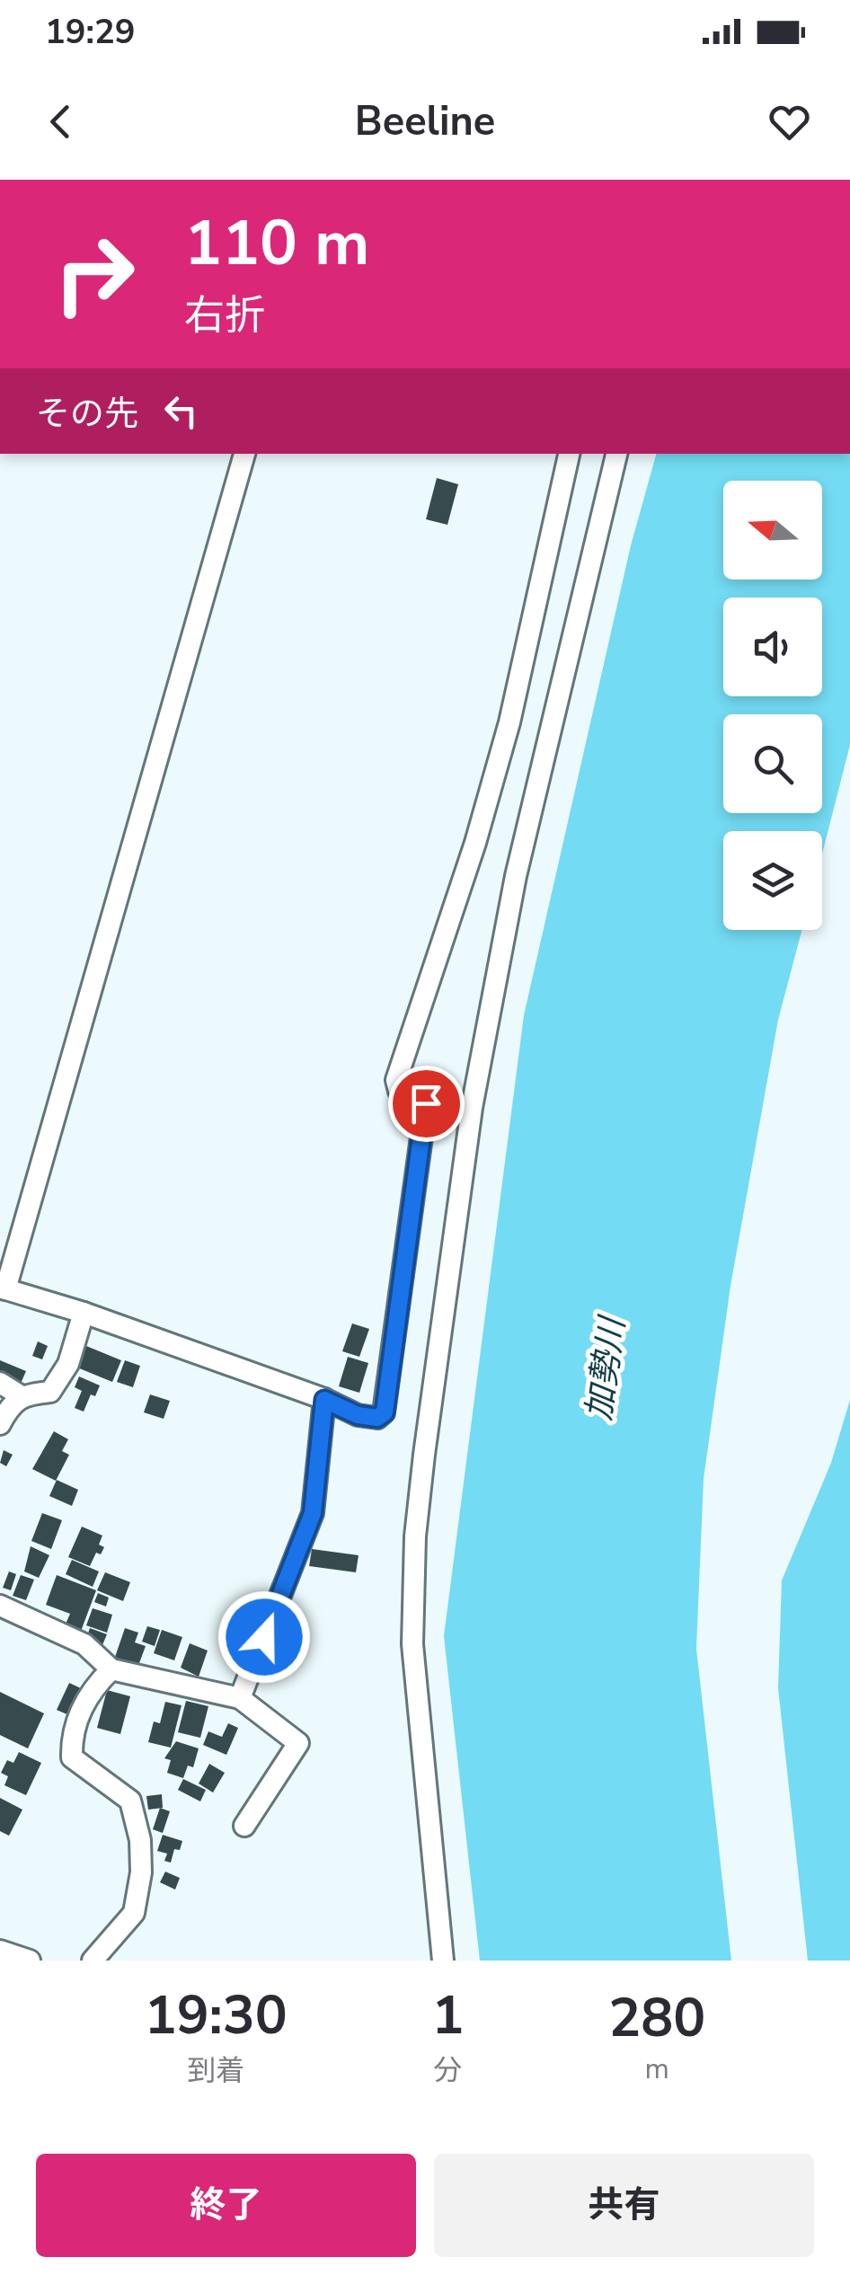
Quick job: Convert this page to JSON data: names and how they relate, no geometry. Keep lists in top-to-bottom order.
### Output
{
  "water": ["加勢川"],
  "north": "left",
  "page": {
    "status": "19:29",
    "header": "Beeline",
    "turn": ["110 m", "右折"],
    "then": "その先",
    "eta": [
      "19:30",
      "到着",
      "1",
      "分",
      "280",
      "m"
    ],
    "buttons": ["終了", "共有"]
  }
}
